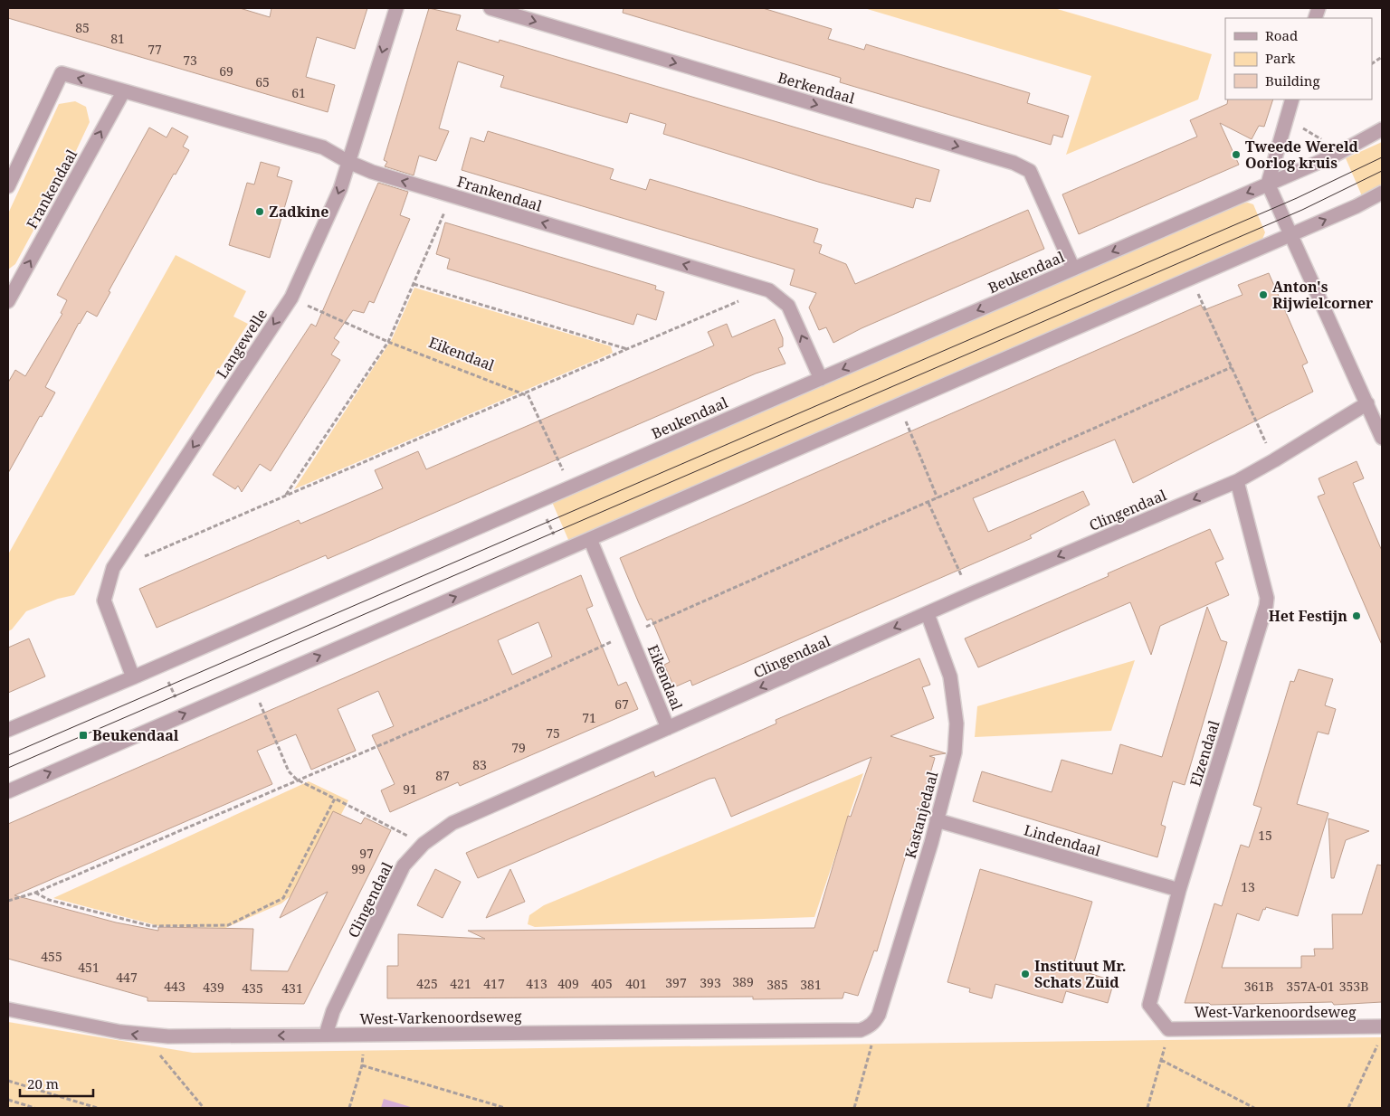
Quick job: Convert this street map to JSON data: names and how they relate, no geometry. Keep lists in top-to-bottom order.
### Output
{
  "streets": {
    "street": [
      "Berkendaal",
      "Frankendaal",
      "Beukendaal",
      "Langewelle",
      "Eikendaal",
      "Clingendaal",
      "Elzendaal",
      "Kastanjedaal",
      "Lindendaal",
      "West-Varkenoordseweg"
    ]
  },
  "crossings": [
    ["Berkendaal", "Beukendaal"],
    ["Frankendaal", "Beukendaal"],
    ["Frankendaal", "Langewelle"],
    ["Beukendaal", "Langewelle"],
    ["Langewelle", "Eikendaal"],
    ["Eikendaal", "Clingendaal"],
    ["Clingendaal", "Elzendaal"],
    ["Clingendaal", "Kastanjedaal"],
    ["Clingendaal", "West-Varkenoordseweg"],
    ["Elzendaal", "Lindendaal"],
    ["Elzendaal", "West-Varkenoordseweg"],
    ["Kastanjedaal", "Lindendaal"],
    ["Kastanjedaal", "West-Varkenoordseweg"]
  ],
  "one_way": ["Berkendaal", "Langewelle", "Clingendaal"],
  "places": {
    "other": [
      "Tweede Wereld Oorlog kruis",
      "Zadkine",
      "Anton's Rijwielcorner",
      "Het Festijn",
      "Instituut Mr. Schats Zuid"
    ],
    "transit": ["Beukendaal"]
  },
  "house_numbers": [
    "85",
    "81",
    "77",
    "73",
    "69",
    "65",
    "61",
    "67",
    "71",
    "75",
    "79",
    "83",
    "87",
    "91",
    "15",
    "97",
    "99",
    "13",
    "455",
    "451",
    "447",
    "389",
    "397",
    "393",
    "425",
    "421",
    "417",
    "413",
    "409",
    "405",
    "401",
    "385",
    "381",
    "443",
    "361B",
    "357A-01",
    "353B",
    "439",
    "435",
    "431"
  ],
  "legend": ["Road", "Park", "Building"],
  "scale_bar": "20 m"
}
